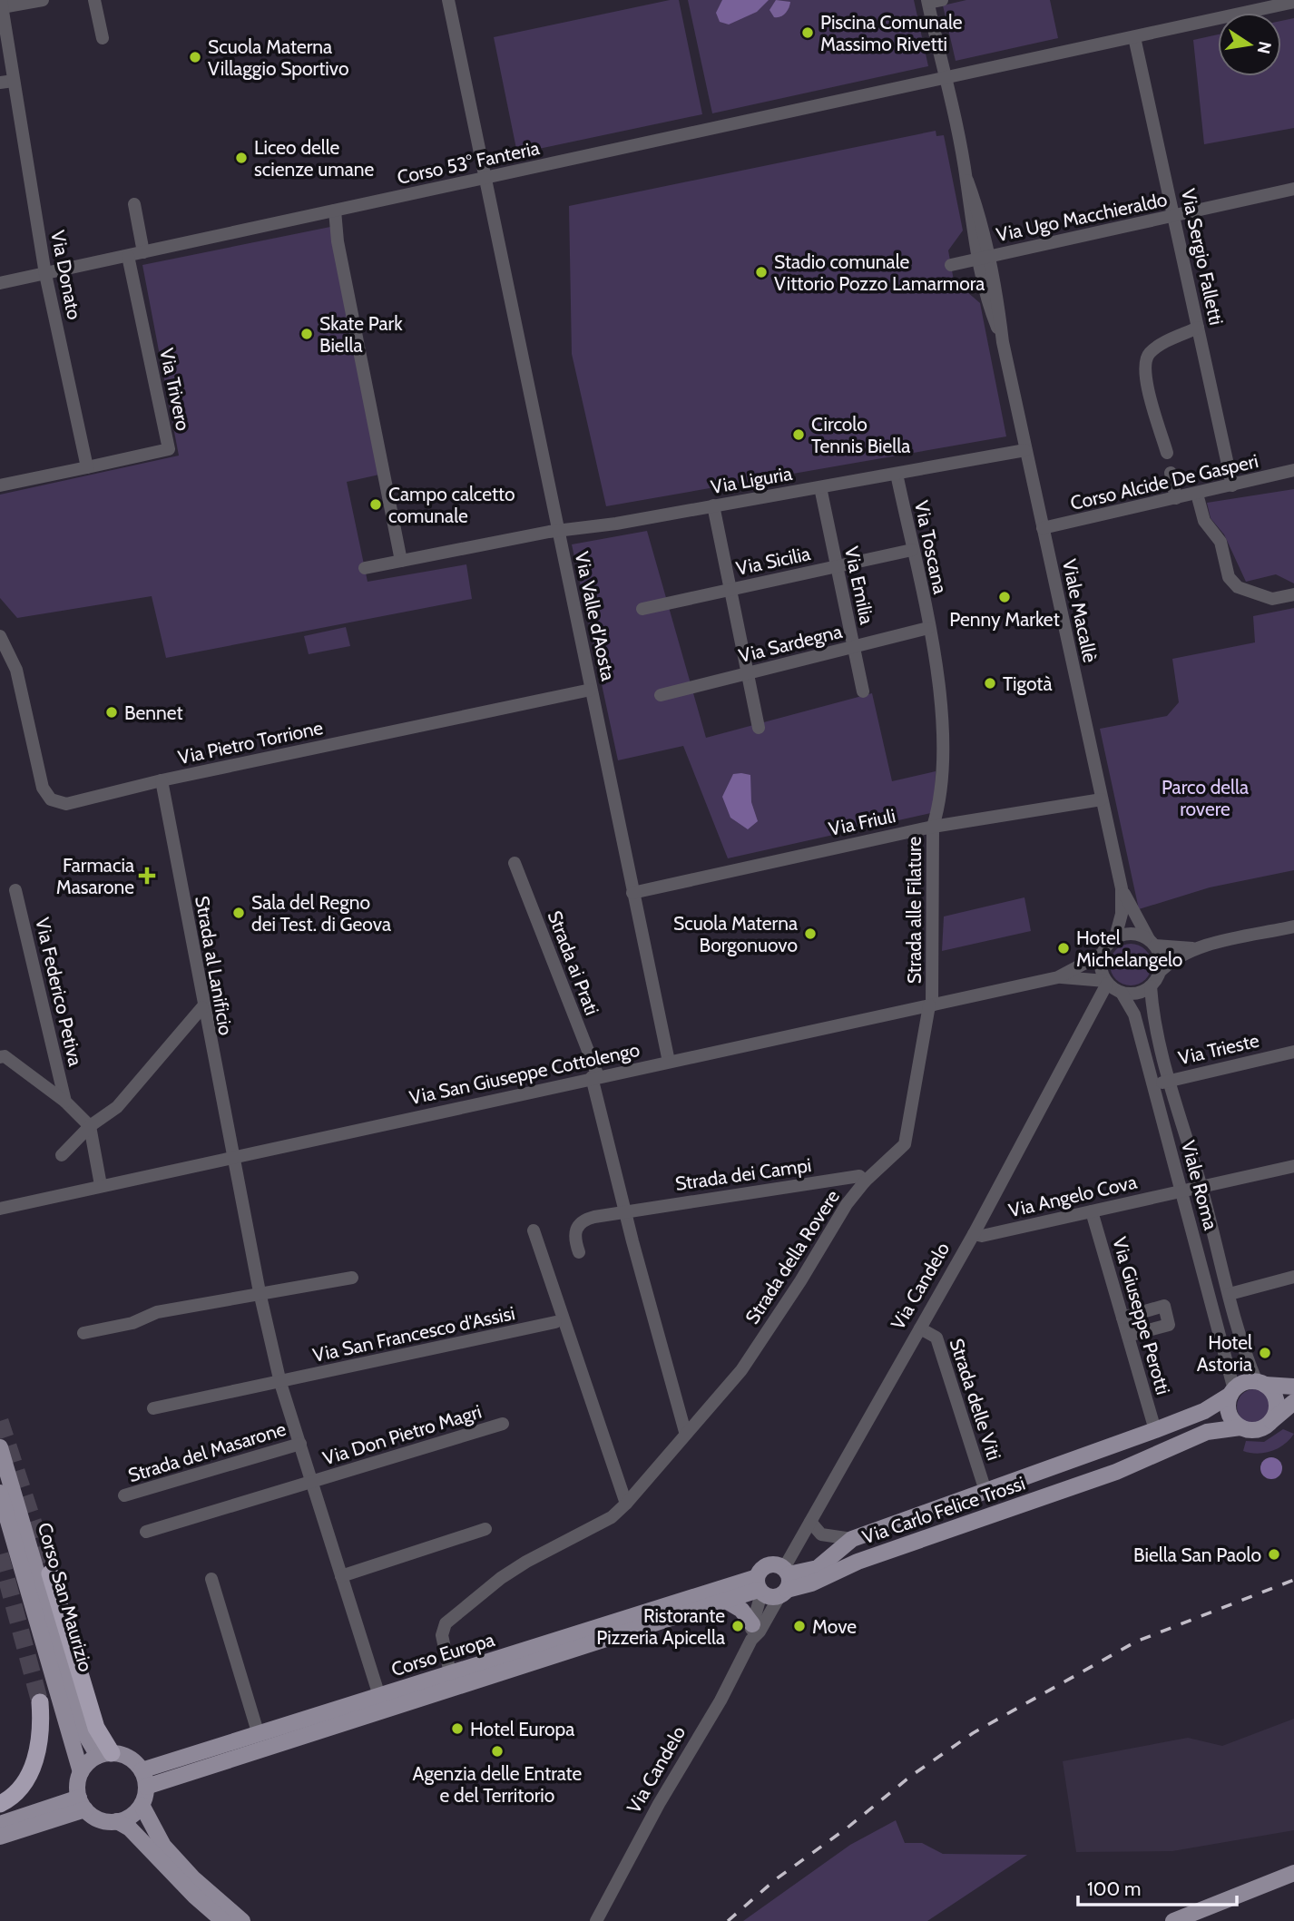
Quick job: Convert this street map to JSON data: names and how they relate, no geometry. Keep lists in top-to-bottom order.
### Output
{
  "streets": {
    "main road": ["Via Carlo Felice Trossi", "Corso San Maurizio", "Corso Europa"],
    "street": [
      "Corso 53° Fanteria",
      "Via Ugo Macchieraldo",
      "Via Sergio Falletti",
      "Via Donato",
      "Via Trivero",
      "Via Liguria",
      "Corso Alcide De Gasperi",
      "Via Toscana",
      "Via Sicilia",
      "Via Emilia",
      "Viale Macallè",
      "Via Valle d'Aosta",
      "Via Sardegna",
      "Via Pietro Torrione",
      "Via Friuli",
      "Strada alle Filature",
      "Strada ai Prati",
      "Strada al Lanificio",
      "Via Federico Petiva",
      "Via Trieste",
      "Via San Giuseppe Cottolengo",
      "Strada dei Campi",
      "Viale Roma",
      "Via Angelo Cova",
      "Strada della Rovere",
      "Via Candelo",
      "Via Giuseppe Perotti",
      "Via San Francesco d'Assisi",
      "Strada delle Viti",
      "Via Don Pietro Magri",
      "Strada del Masarone"
    ]
  },
  "crossings": [
    ["Corso 53° Fanteria", "Via Sergio Falletti"],
    ["Corso 53° Fanteria", "Via Donato"],
    ["Corso 53° Fanteria", "Via Trivero"],
    ["Corso 53° Fanteria", "Viale Macallè"],
    ["Corso 53° Fanteria", "Via Valle d'Aosta"],
    ["Via Ugo Macchieraldo", "Via Sergio Falletti"],
    ["Via Ugo Macchieraldo", "Viale Macallè"],
    ["Via Sergio Falletti", "Corso Alcide De Gasperi"],
    ["Via Donato", "Via Trivero"],
    ["Via Liguria", "Via Toscana"],
    ["Via Liguria", "Via Emilia"],
    ["Via Liguria", "Viale Macallè"],
    ["Via Liguria", "Via Valle d'Aosta"],
    ["Corso Alcide De Gasperi", "Viale Macallè"],
    ["Via Toscana", "Via Sicilia"],
    ["Via Toscana", "Via Sardegna"],
    ["Via Toscana", "Strada alle Filature"],
    ["Via Sicilia", "Via Emilia"],
    ["Via Emilia", "Via Sardegna"],
    ["Viale Macallè", "Via Friuli"],
    ["Viale Macallè", "Via San Giuseppe Cottolengo"],
    ["Viale Macallè", "Viale Roma"],
    ["Viale Macallè", "Via Candelo"],
    ["Via Valle d'Aosta", "Via Pietro Torrione"],
    ["Via Valle d'Aosta", "Via Friuli"],
    ["Via Valle d'Aosta", "Via San Giuseppe Cottolengo"],
    ["Via Sardegna", "Strada alle Filature"],
    ["Via Pietro Torrione", "Strada al Lanificio"],
    ["Via Friuli", "Strada alle Filature"],
    ["Strada alle Filature", "Via San Giuseppe Cottolengo"],
    ["Strada alle Filature", "Strada della Rovere"],
    ["Strada ai Prati", "Via San Giuseppe Cottolengo"],
    ["Strada al Lanificio", "Via San Giuseppe Cottolengo"],
    ["Strada al Lanificio", "Strada del Masarone"],
    ["Via Trieste", "Viale Roma"],
    ["Via San Giuseppe Cottolengo", "Viale Roma"],
    ["Via San Giuseppe Cottolengo", "Strada della Rovere"],
    ["Via San Giuseppe Cottolengo", "Via Candelo"],
    ["Via San Giuseppe Cottolengo", "Strada del Masarone"],
    ["Strada dei Campi", "Strada della Rovere"],
    ["Viale Roma", "Via Angelo Cova"],
    ["Viale Roma", "Via Candelo"],
    ["Viale Roma", "Via Carlo Felice Trossi"],
    ["Via Angelo Cova", "Via Candelo"],
    ["Via Angelo Cova", "Via Giuseppe Perotti"],
    ["Strada della Rovere", "Corso Europa"],
    ["Via Candelo", "Strada delle Viti"],
    ["Via Candelo", "Via Carlo Felice Trossi"],
    ["Via Candelo", "Corso Europa"],
    ["Via Giuseppe Perotti", "Via Carlo Felice Trossi"],
    ["Via San Francesco d'Assisi", "Strada del Masarone"],
    ["Strada delle Viti", "Via Carlo Felice Trossi"],
    ["Via Don Pietro Magri", "Strada del Masarone"],
    ["Strada del Masarone", "Corso Europa"],
    ["Corso San Maurizio", "Corso Europa"]
  ],
  "parks": ["Parco della rovere"],
  "places": {
    "other": [
      "Piscina Comunale Massimo Rivetti",
      "Scuola Materna Villaggio Sportivo",
      "Liceo delle scienze umane",
      "Stadio comunale Vittorio Pozzo Lamarmora",
      "Skate Park Biella",
      "Circolo Tennis Biella",
      "Campo calcetto comunale",
      "Penny Market",
      "Tigotà",
      "Bennet",
      "Sala del Regno dei Test. di Geova",
      "Scuola Materna Borgonuovo",
      "Hotel Michelangelo",
      "Hotel Astoria",
      "Biella San Paolo",
      "Ristorante Pizzeria Apicella",
      "Move",
      "Hotel Europa",
      "Agenzia delle Entrate e del Territorio"
    ],
    "health": ["Farmacia Masarone"]
  },
  "scale_bar": "100 m",
  "north": "right"
}
